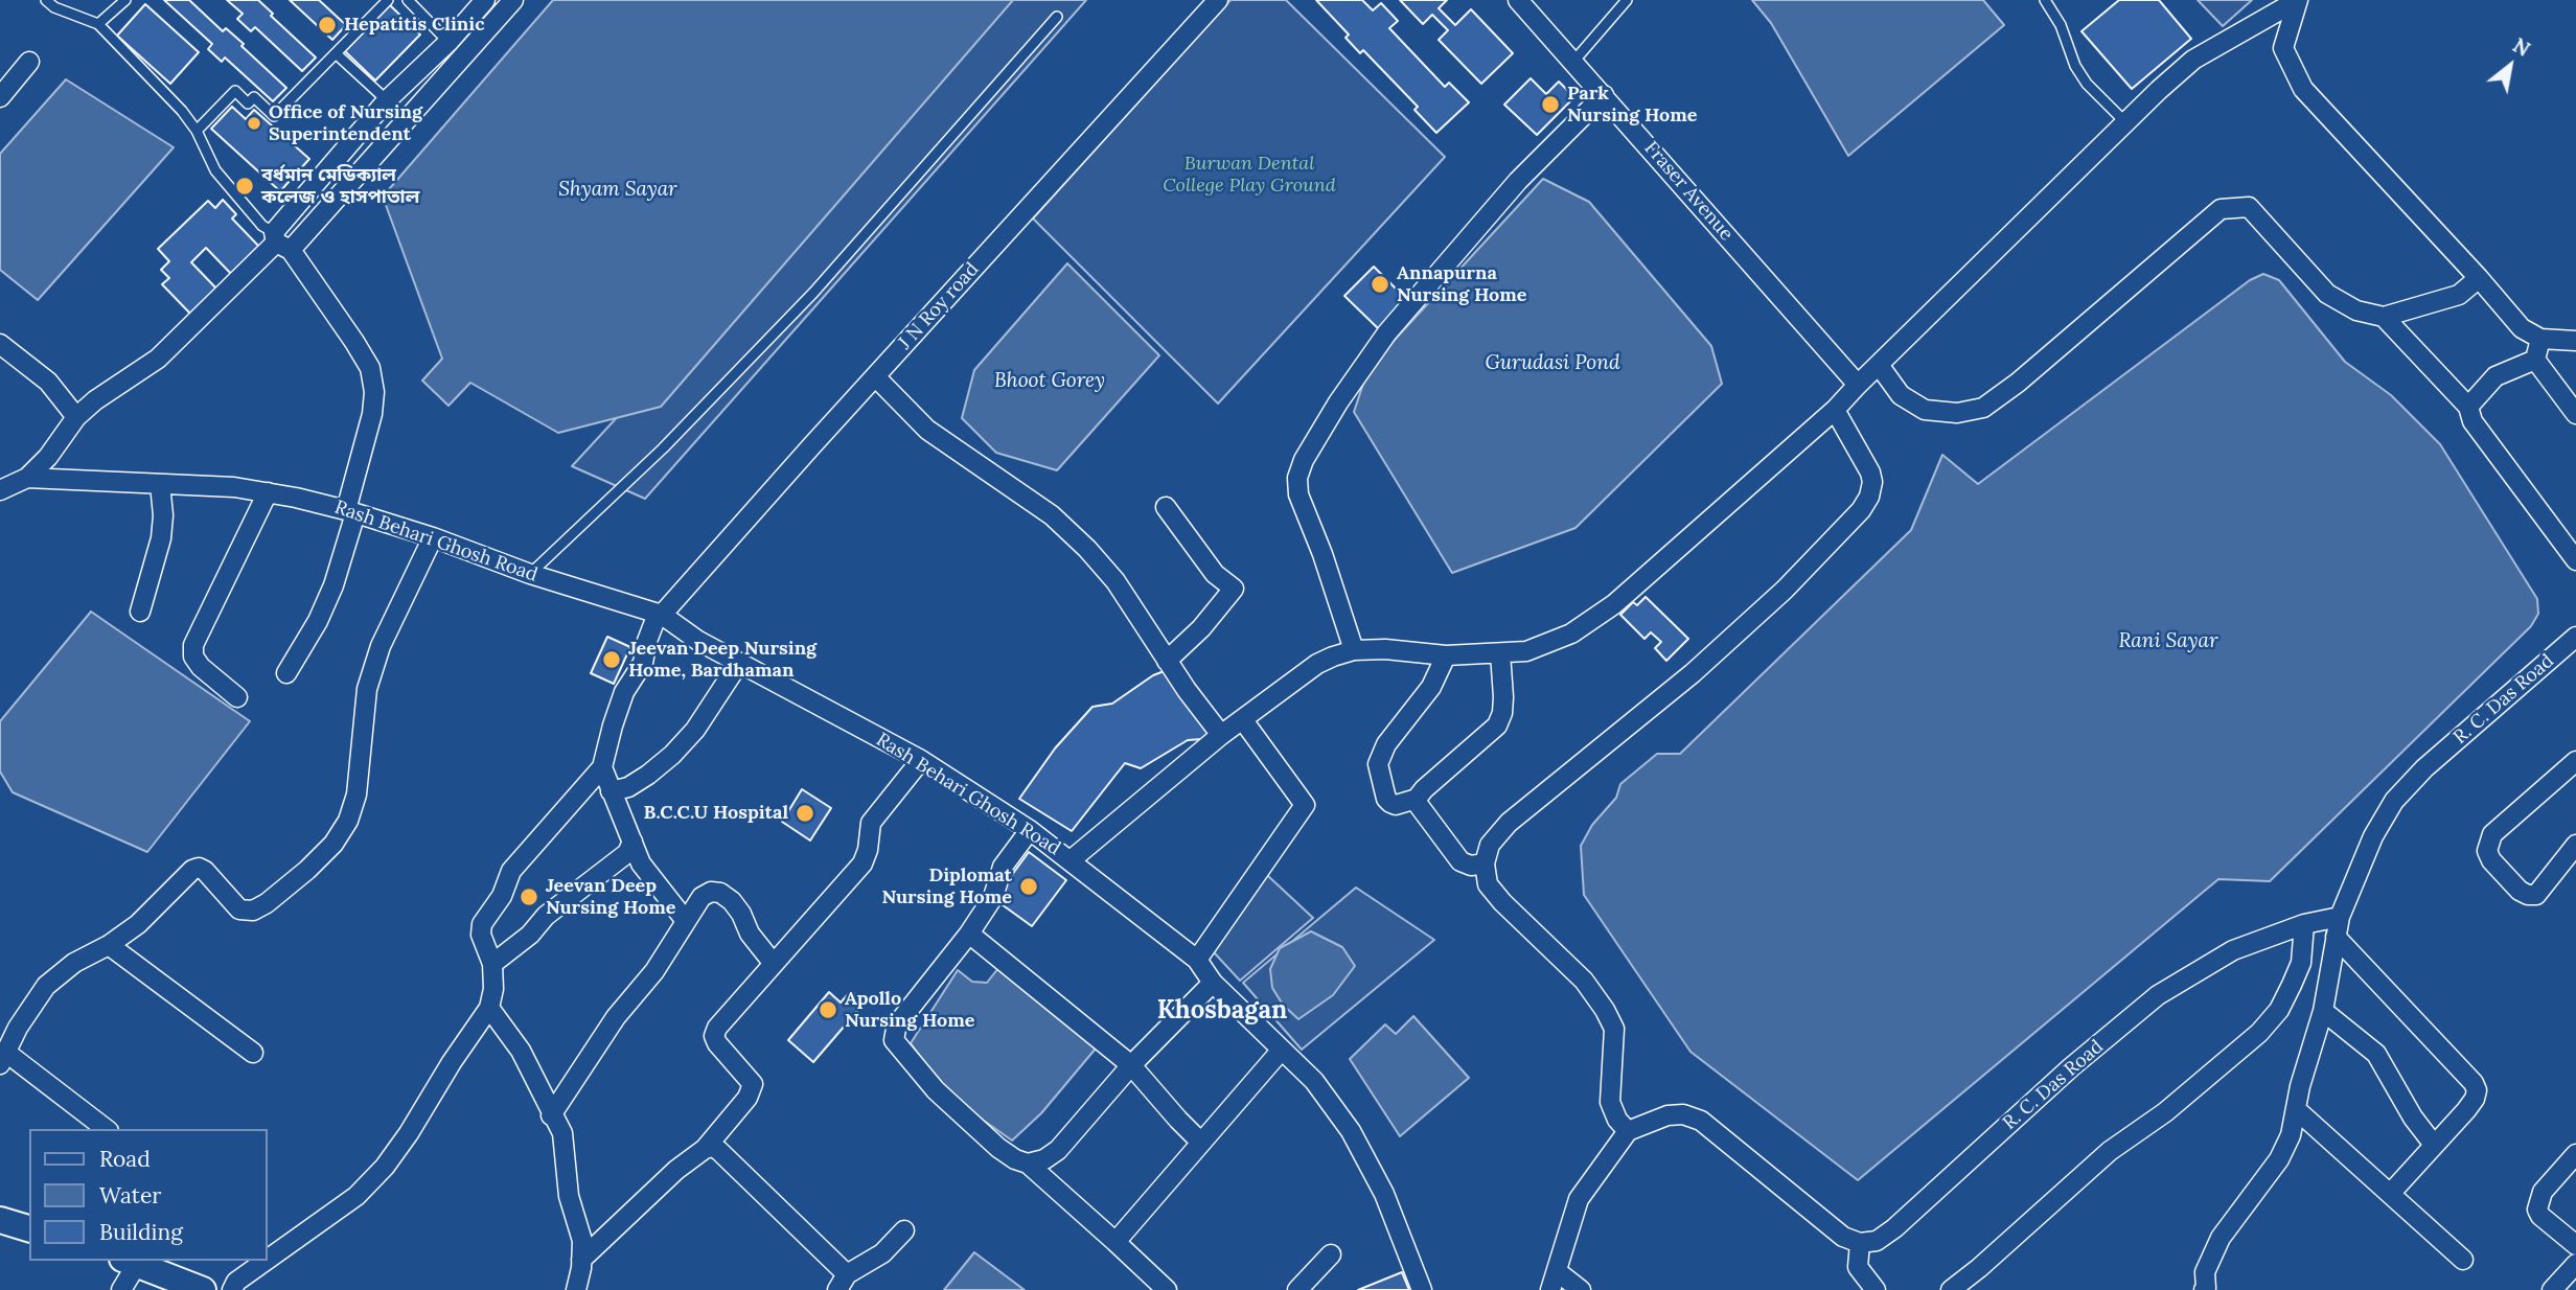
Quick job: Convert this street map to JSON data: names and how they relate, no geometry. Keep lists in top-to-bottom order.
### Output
{
  "streets": {
    "street": [
      "Fraser Avenue",
      "J N Roy road",
      "Rash Behari Ghosh Road",
      "R. C. Das Road"
    ]
  },
  "crossings": [
    ["J N Roy road", "Rash Behari Ghosh Road"]
  ],
  "districts": ["Khosbagan"],
  "water": [
    "Shyam Sayar",
    "Gurudasi Pond",
    "Bhoot Gorey",
    "Rani Sayar"
  ],
  "parks": ["Burwan Dental College Play Ground"],
  "places": [
    "Hepatitis Clinic",
    "Park Nursing Home",
    "Office of Nursing Superintendent",
    "বর্ধমান মেডিক্যাল কলেজ ও হাসপাতাল",
    "Annapurna Nursing Home",
    "Jeevan Deep Nursing Home, Bardhaman",
    "B.C.C.U Hospital",
    "Diplomat Nursing Home",
    "Jeevan Deep Nursing Home",
    "Apollo Nursing Home"
  ],
  "legend": ["Road", "Water", "Building"],
  "north": "top right"
}
